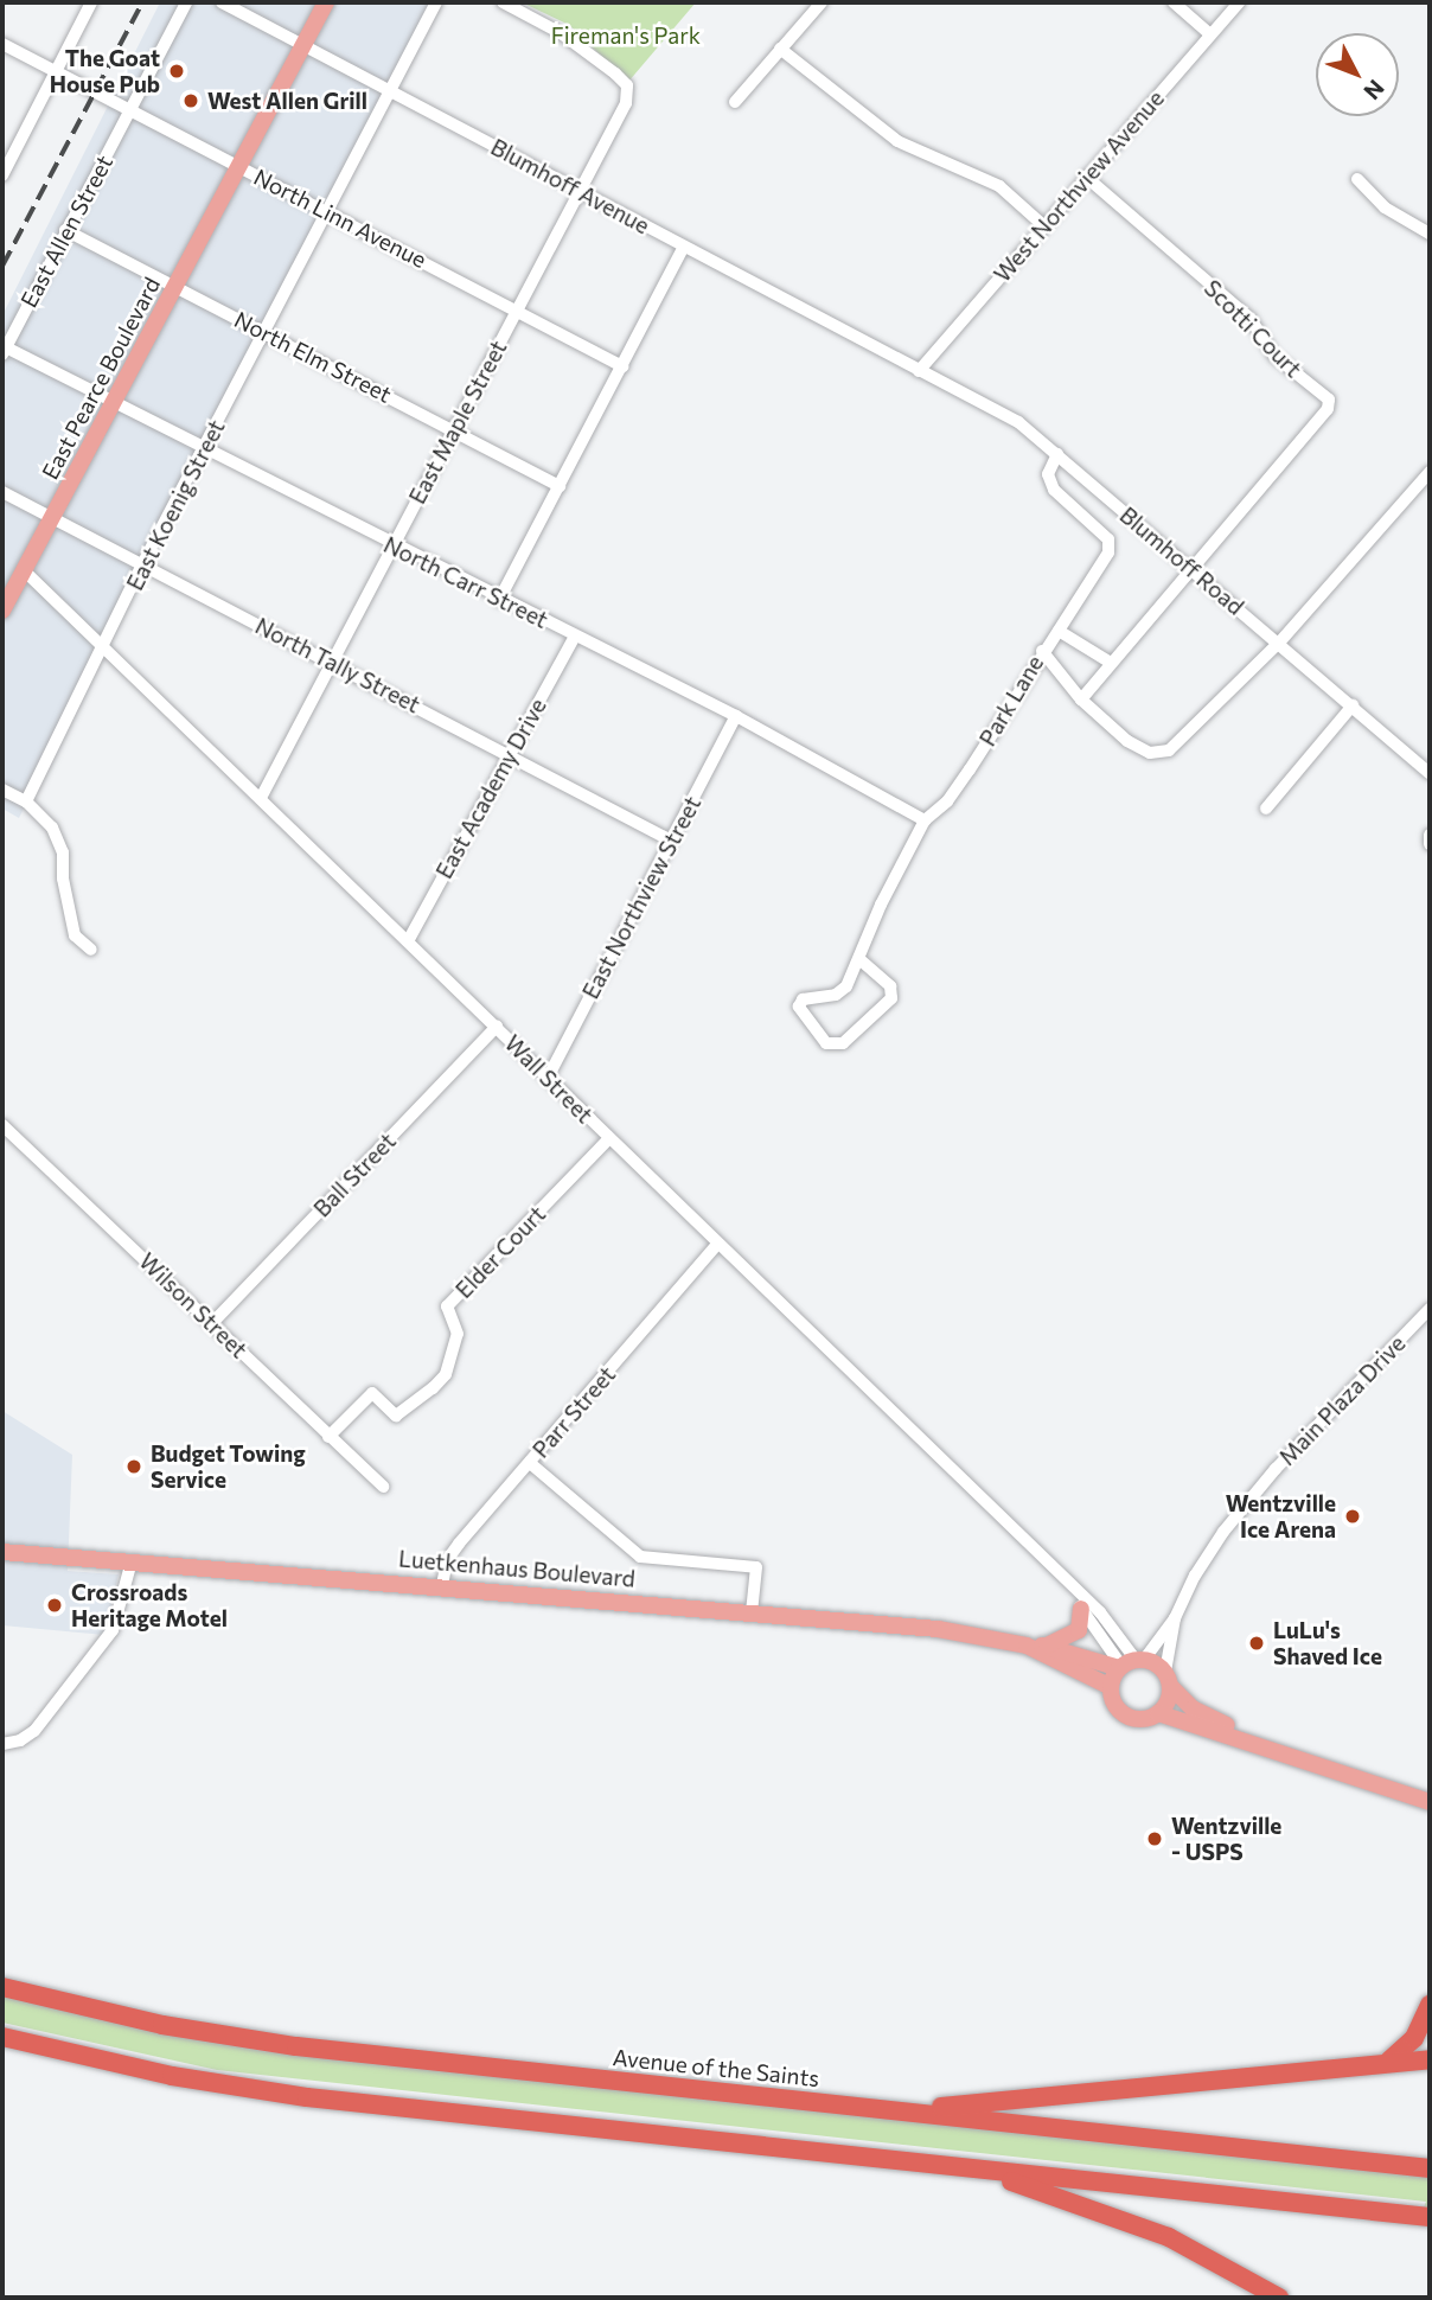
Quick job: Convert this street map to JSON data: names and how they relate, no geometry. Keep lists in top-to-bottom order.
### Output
{
  "streets": {
    "highway": ["Avenue of the Saints"],
    "main road": ["East Pearce Boulevard", "Luetkenhaus Boulevard"],
    "street": [
      "Blumhoff Avenue",
      "West Northview Avenue",
      "North Linn Avenue",
      "East Allen Street",
      "Scotti Court",
      "North Elm Street",
      "East Maple Street",
      "East Koenig Street",
      "Blumhoff Road",
      "North Carr Street",
      "North Tally Street",
      "Park Lane",
      "East Academy Drive",
      "East Northview Street",
      "Wall Street",
      "Ball Street",
      "Elder Court",
      "Wilson Street",
      "Main Plaza Drive",
      "Parr Street"
    ]
  },
  "crossings": [
    ["Blumhoff Avenue", "West Northview Avenue"],
    ["Blumhoff Avenue", "East Pearce Boulevard"],
    ["Blumhoff Avenue", "East Maple Street"],
    ["Blumhoff Avenue", "East Koenig Street"],
    ["Blumhoff Avenue", "Blumhoff Road"],
    ["West Northview Avenue", "Scotti Court"],
    ["West Northview Avenue", "Blumhoff Road"],
    ["North Linn Avenue", "East Allen Street"],
    ["North Linn Avenue", "East Pearce Boulevard"],
    ["North Linn Avenue", "East Maple Street"],
    ["North Linn Avenue", "East Koenig Street"],
    ["East Allen Street", "North Elm Street"],
    ["East Allen Street", "North Carr Street"],
    ["Scotti Court", "Blumhoff Road"],
    ["North Elm Street", "East Pearce Boulevard"],
    ["North Elm Street", "East Maple Street"],
    ["North Elm Street", "East Koenig Street"],
    ["East Pearce Boulevard", "North Carr Street"],
    ["East Pearce Boulevard", "North Tally Street"],
    ["East Pearce Boulevard", "Wall Street"],
    ["East Maple Street", "North Carr Street"],
    ["East Maple Street", "North Tally Street"],
    ["East Maple Street", "Wall Street"],
    ["East Koenig Street", "North Carr Street"],
    ["East Koenig Street", "North Tally Street"],
    ["East Koenig Street", "Wall Street"],
    ["Blumhoff Road", "Park Lane"],
    ["North Carr Street", "Park Lane"],
    ["North Carr Street", "East Academy Drive"],
    ["North Carr Street", "East Northview Street"],
    ["North Tally Street", "East Academy Drive"],
    ["North Tally Street", "East Northview Street"],
    ["East Academy Drive", "Wall Street"],
    ["East Northview Street", "Wall Street"],
    ["Wall Street", "Ball Street"],
    ["Wall Street", "Elder Court"],
    ["Wall Street", "Main Plaza Drive"],
    ["Wall Street", "Parr Street"],
    ["Wall Street", "Luetkenhaus Boulevard"],
    ["Ball Street", "Wilson Street"],
    ["Elder Court", "Wilson Street"],
    ["Main Plaza Drive", "Luetkenhaus Boulevard"],
    ["Parr Street", "Luetkenhaus Boulevard"]
  ],
  "parks": ["Fireman's Park"],
  "places": [
    "The Goat House Pub",
    "West Allen Grill",
    "Budget Towing Service",
    "Wentzville Ice Arena",
    "Crossroads Heritage Motel",
    "LuLu's Shaved Ice",
    "Wentzville - USPS"
  ],
  "north": "bottom right"
}
